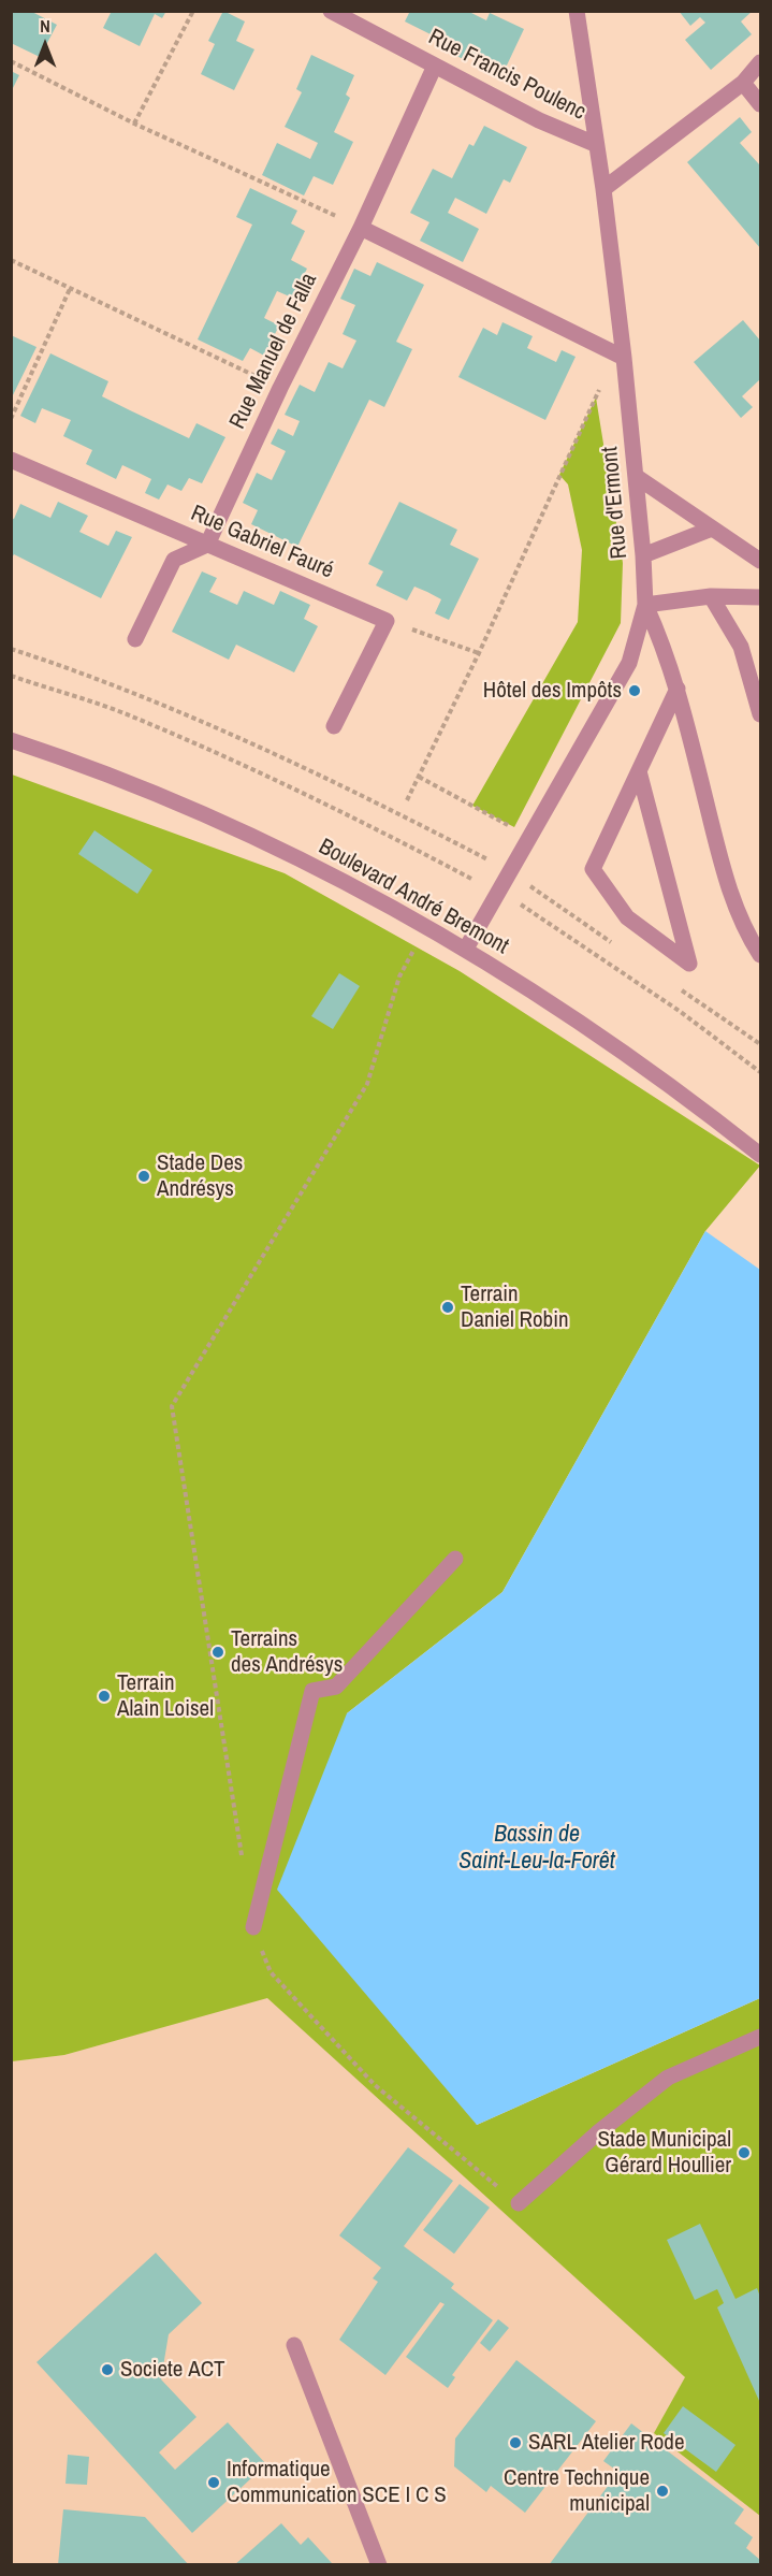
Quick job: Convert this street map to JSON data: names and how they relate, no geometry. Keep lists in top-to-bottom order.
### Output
{
  "streets": {
    "street": [
      "Rue Francis Poulenc",
      "Rue Manuel de Falla",
      "Rue d'Ermont",
      "Rue Gabriel Fauré",
      "Boulevard André Bremont"
    ]
  },
  "crossings": [
    ["Rue Francis Poulenc", "Rue Manuel de Falla"],
    ["Rue Francis Poulenc", "Rue d'Ermont"],
    ["Rue Manuel de Falla", "Rue Gabriel Fauré"],
    ["Rue d'Ermont", "Boulevard André Bremont"]
  ],
  "water": ["Bassin de Saint-Leu-la-Forêt"],
  "places": [
    "Hôtel des Impôts",
    "Stade Des Andrésys",
    "Terrain Daniel Robin",
    "Terrains des Andrésys",
    "Terrain Alain Loisel",
    "Stade Municipal Gérard Houllier",
    "Societe ACT",
    "SARL Atelier Rode",
    "Informatique Communication SCE I C S",
    "Centre Technique municipal"
  ],
  "north": "top"
}
